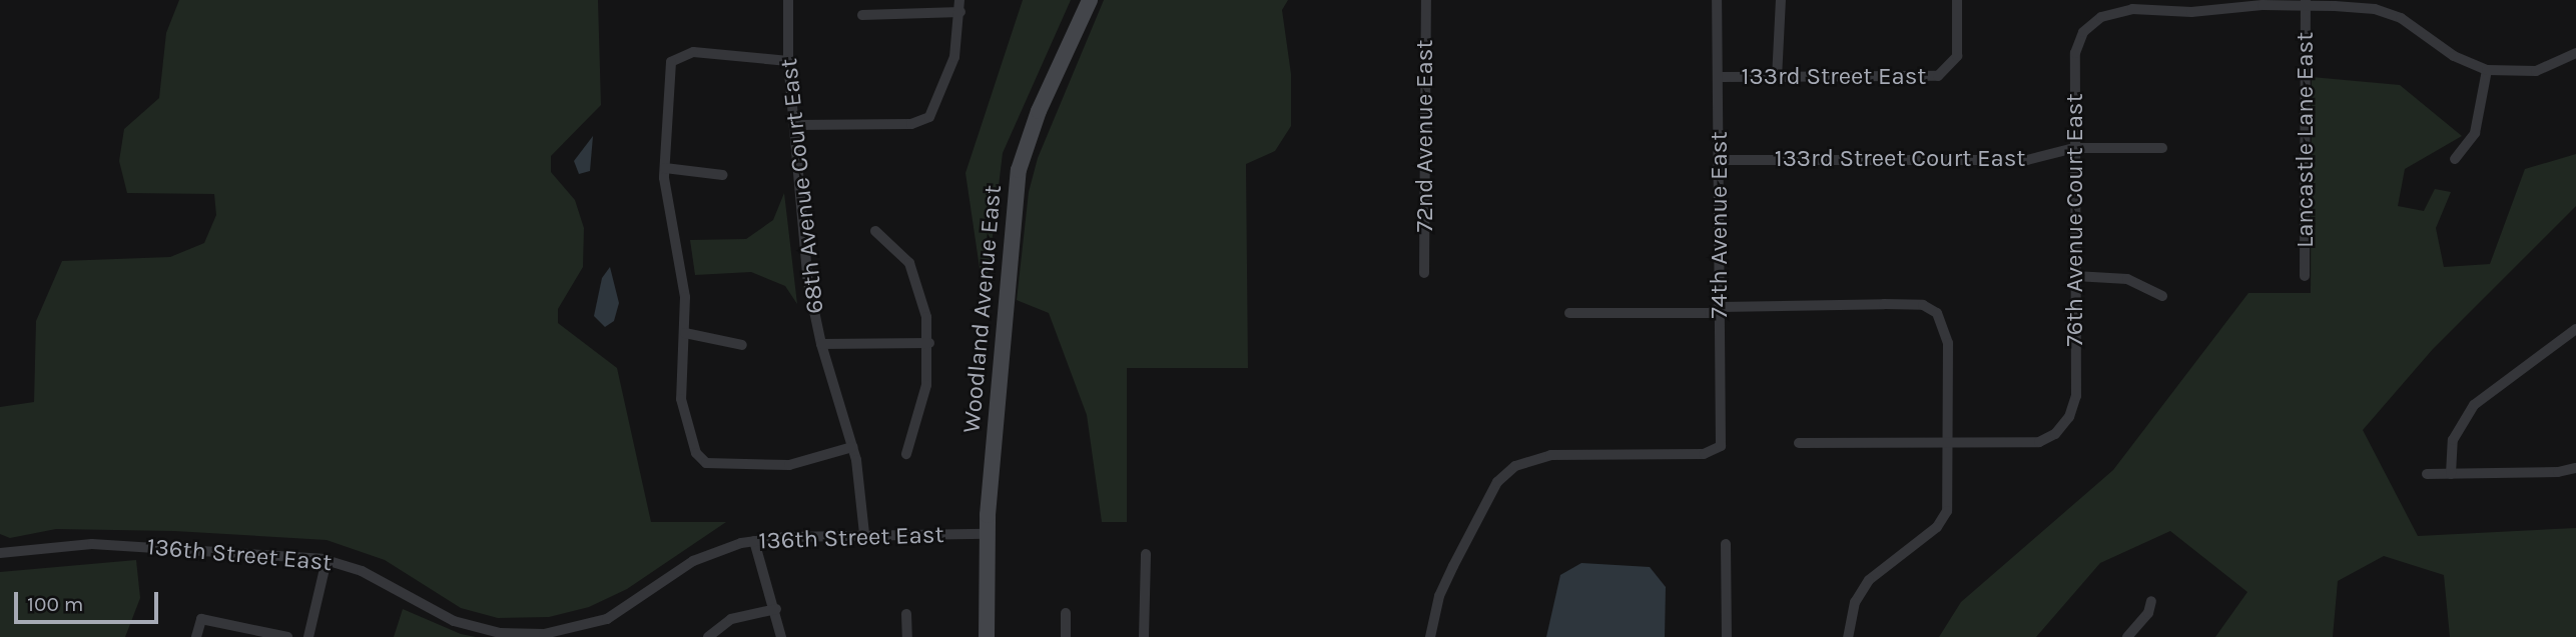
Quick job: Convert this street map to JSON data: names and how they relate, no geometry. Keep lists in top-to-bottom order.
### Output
{
  "streets": {
    "street": [
      "133rd Street East",
      "72nd Avenue East",
      "Lancastle Lane East",
      "133rd Street Court East",
      "68th Avenue Court East",
      "76th Avenue Court East",
      "74th Avenue East",
      "Woodland Avenue East",
      "136th Street East"
    ]
  },
  "crossings": [
    ["133rd Street East", "74th Avenue East"],
    ["Lancastle Lane East", "76th Avenue Court East"],
    ["133rd Street Court East", "76th Avenue Court East"],
    ["133rd Street Court East", "74th Avenue East"],
    ["68th Avenue Court East", "136th Street East"],
    ["Woodland Avenue East", "136th Street East"]
  ],
  "scale_bar": "100 m"
}
